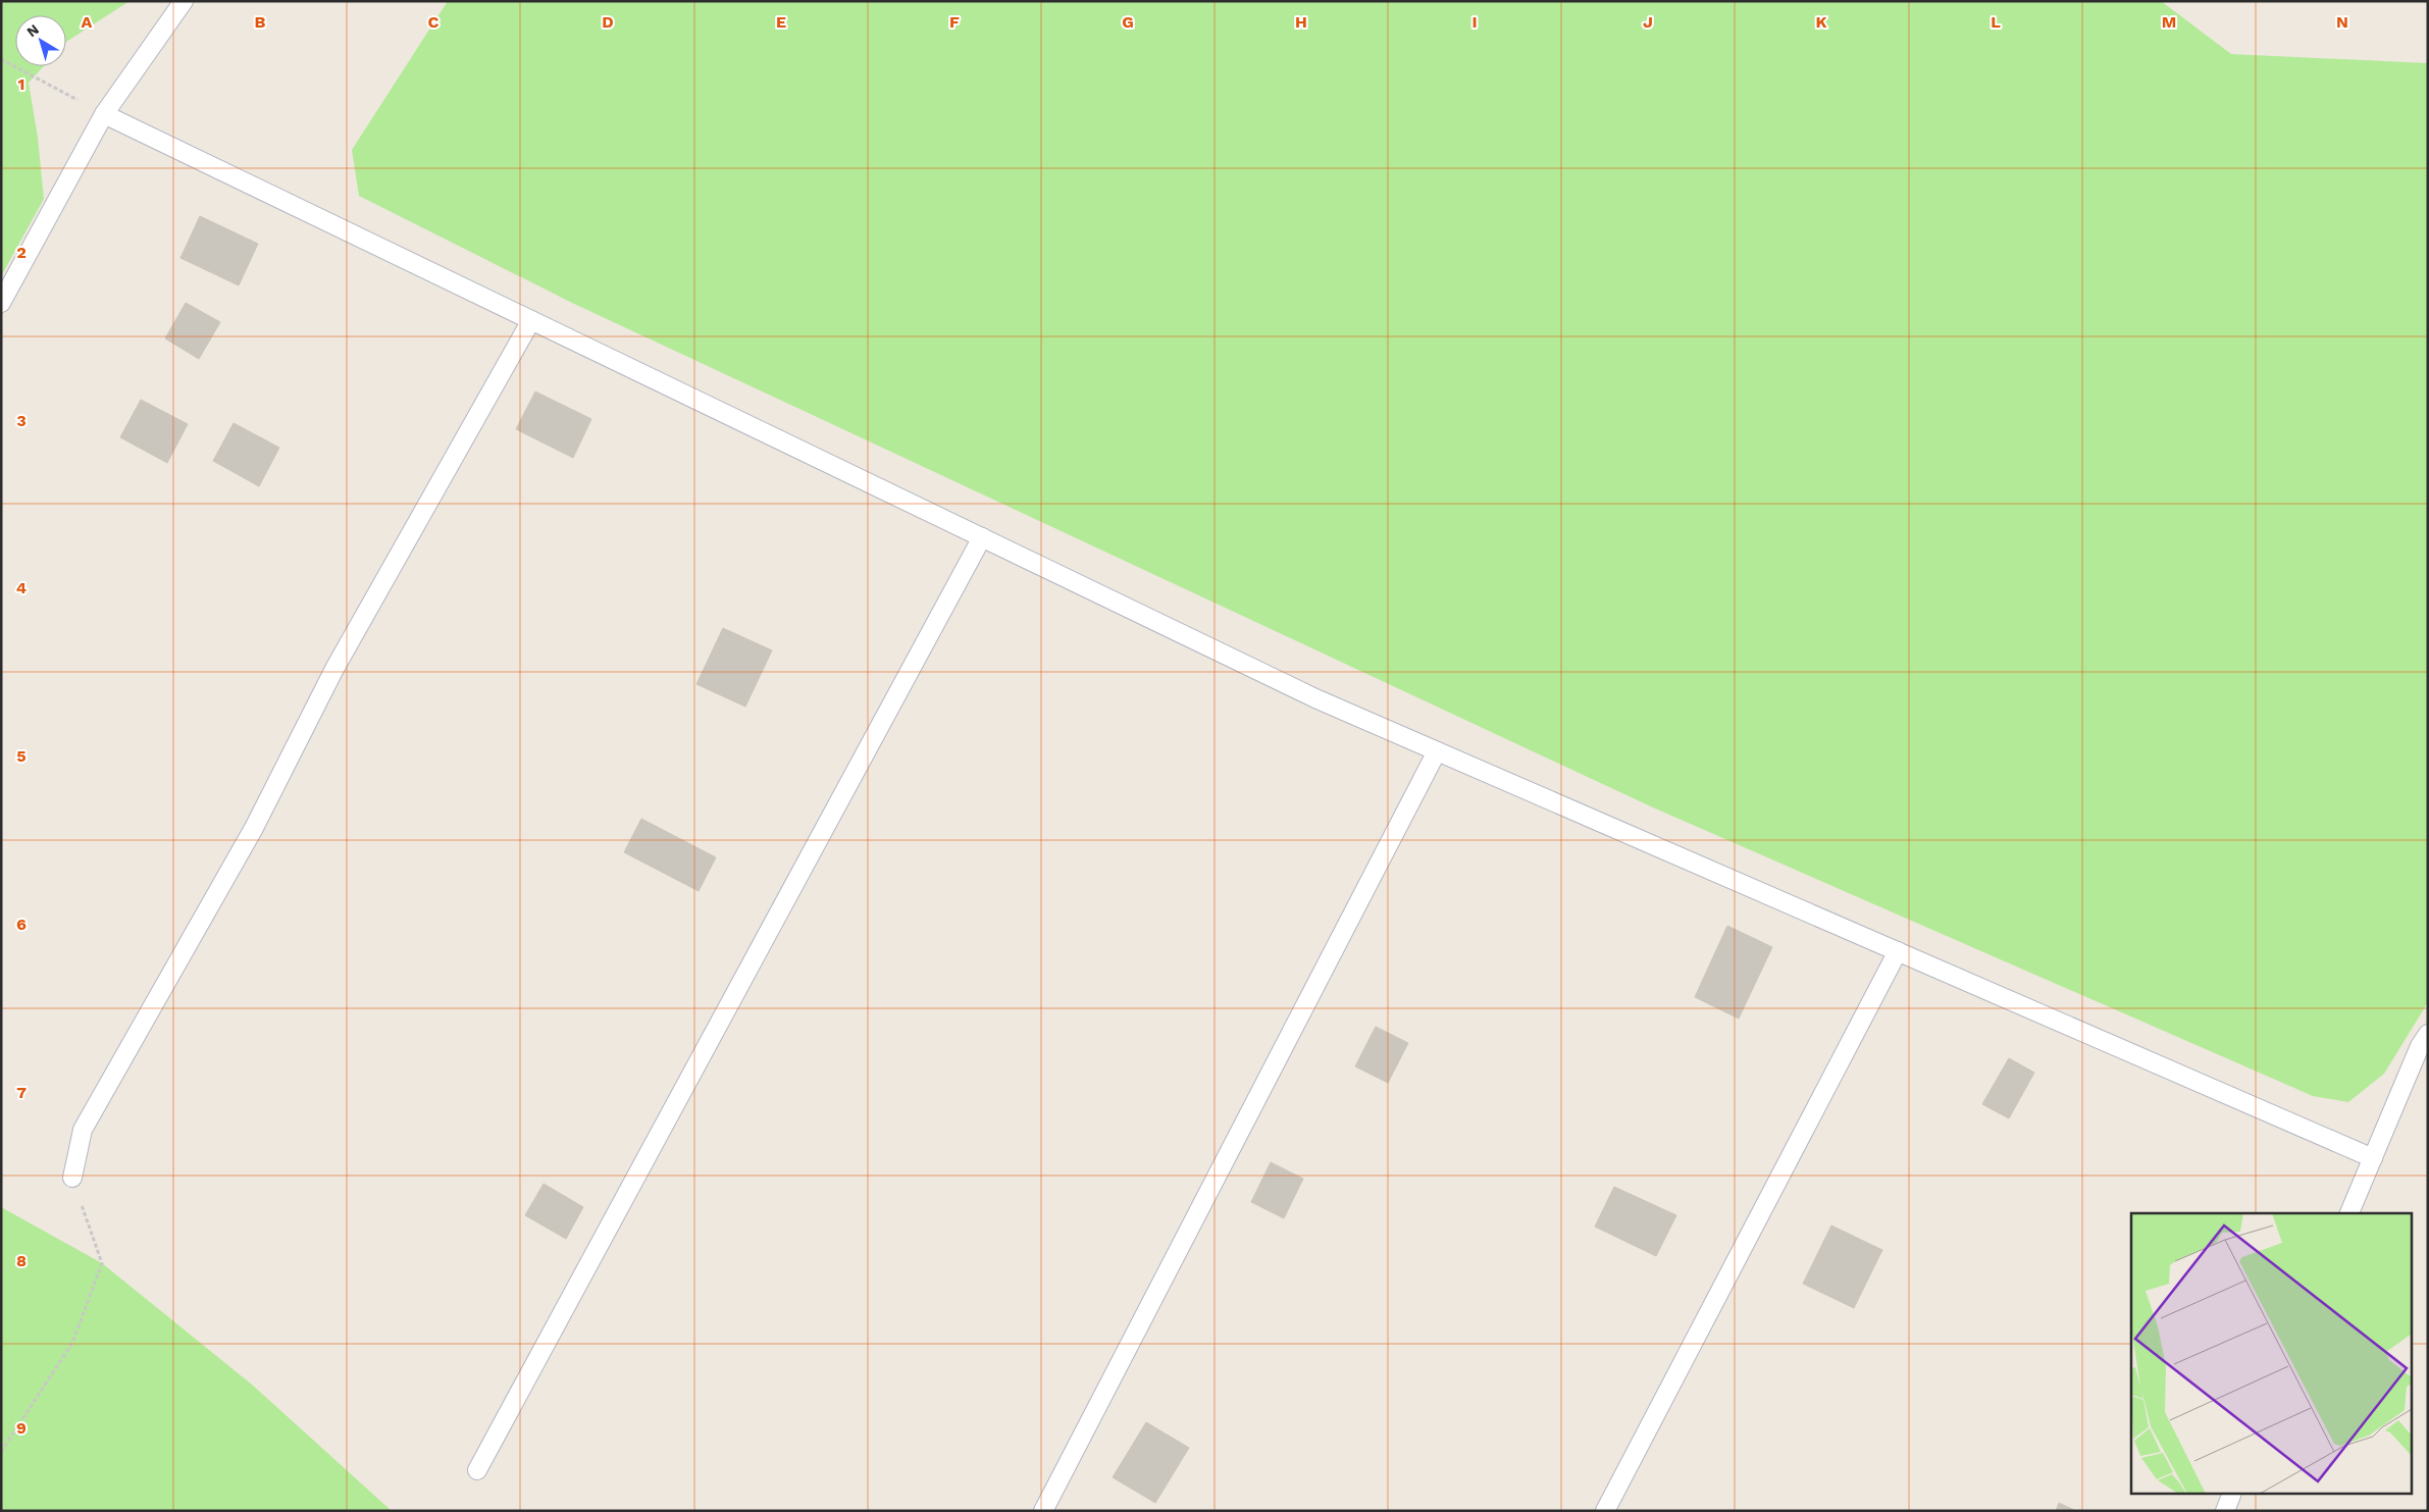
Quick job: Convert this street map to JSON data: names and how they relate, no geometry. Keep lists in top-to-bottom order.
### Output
{
  "north": "top left",
  "grid": {
    "columns": [
      "A",
      "B",
      "C",
      "D",
      "E",
      "F",
      "G",
      "H",
      "I",
      "J",
      "K",
      "L",
      "M",
      "N"
    ],
    "rows": [
      "1",
      "2",
      "3",
      "4",
      "5",
      "6",
      "7",
      "8",
      "9"
    ]
  }
}
